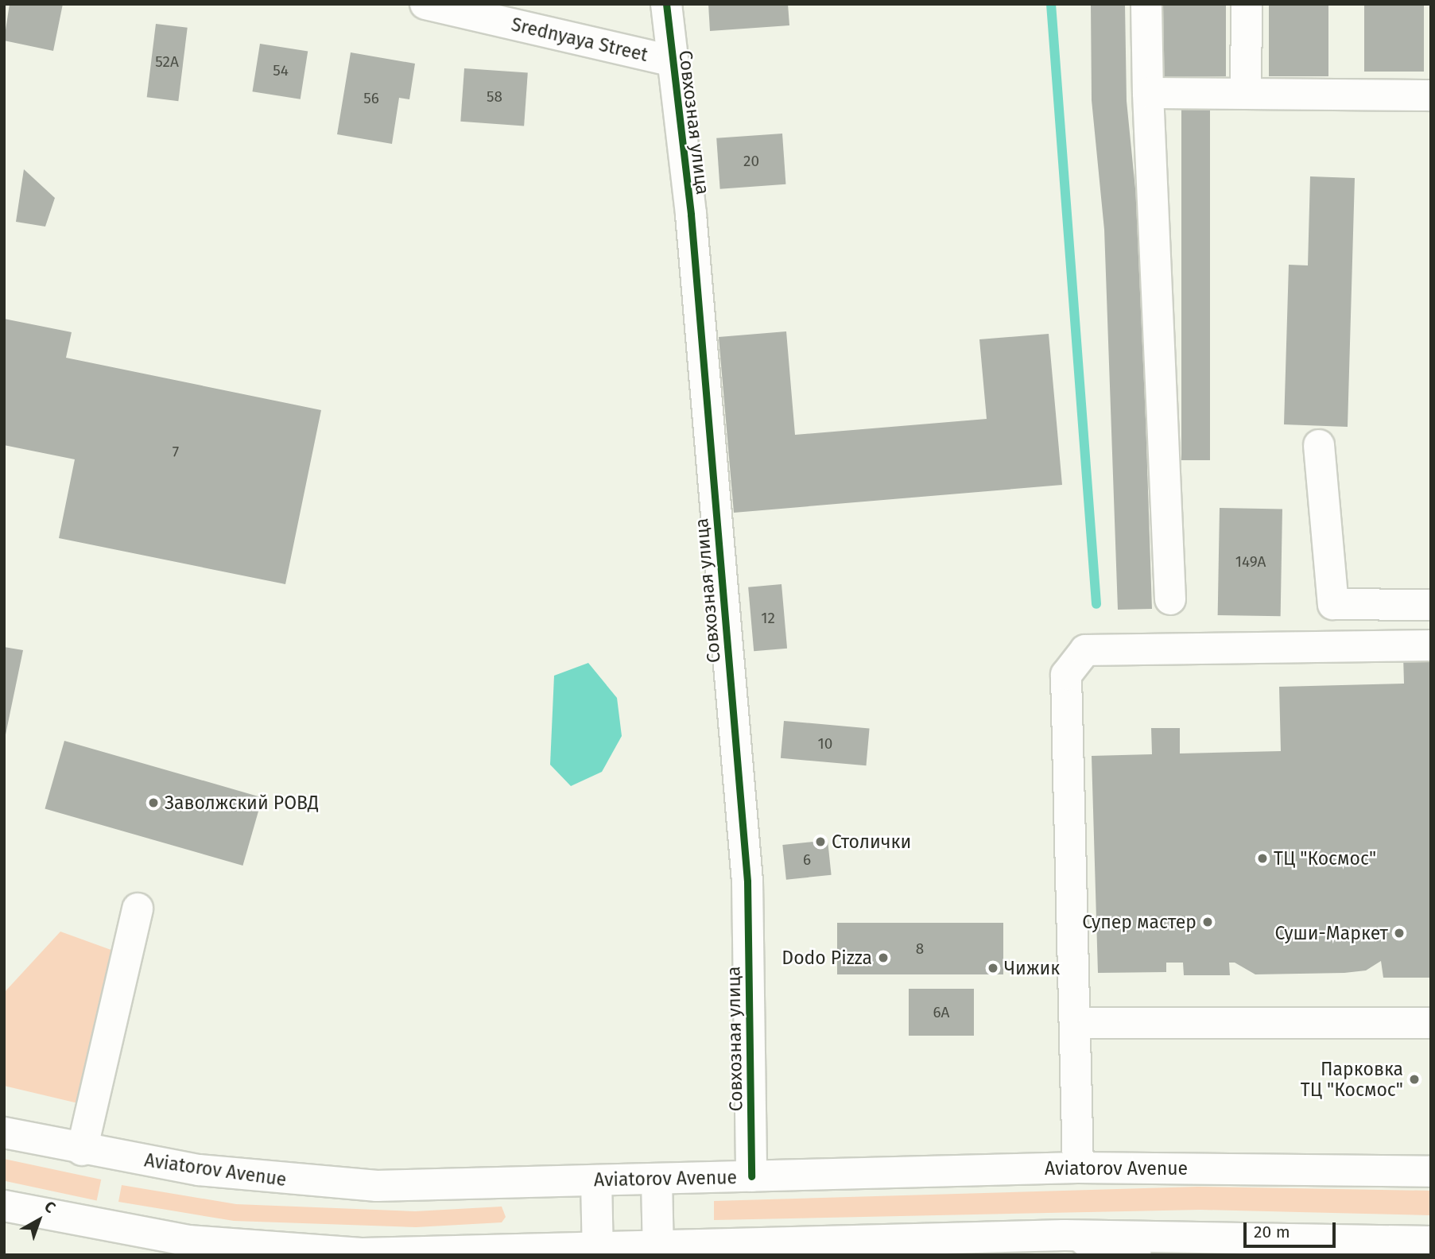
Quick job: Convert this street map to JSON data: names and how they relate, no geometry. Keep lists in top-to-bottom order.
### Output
{
  "streets": {
    "main road": ["Srednyaya Street", "Совхозная улица", "Aviatorov Avenue"]
  },
  "crossings": [
    ["Srednyaya Street", "Совхозная улица"],
    ["Совхозная улица", "Aviatorov Avenue"]
  ],
  "places": [
    "Заволжский РОВД",
    "Столички",
    "ТЦ \"Космос\"",
    "Супер мастер",
    "Суши-Маркет",
    "Dodo Pizza",
    "Чижик",
    "Парковка ТЦ \"Космос\""
  ],
  "house_numbers": [
    "52А",
    "54",
    "58",
    "56",
    "20",
    "7",
    "149А",
    "12",
    "10",
    "6",
    "8",
    "6А"
  ],
  "scale_bar": "20 m",
  "north": "top right"
}
